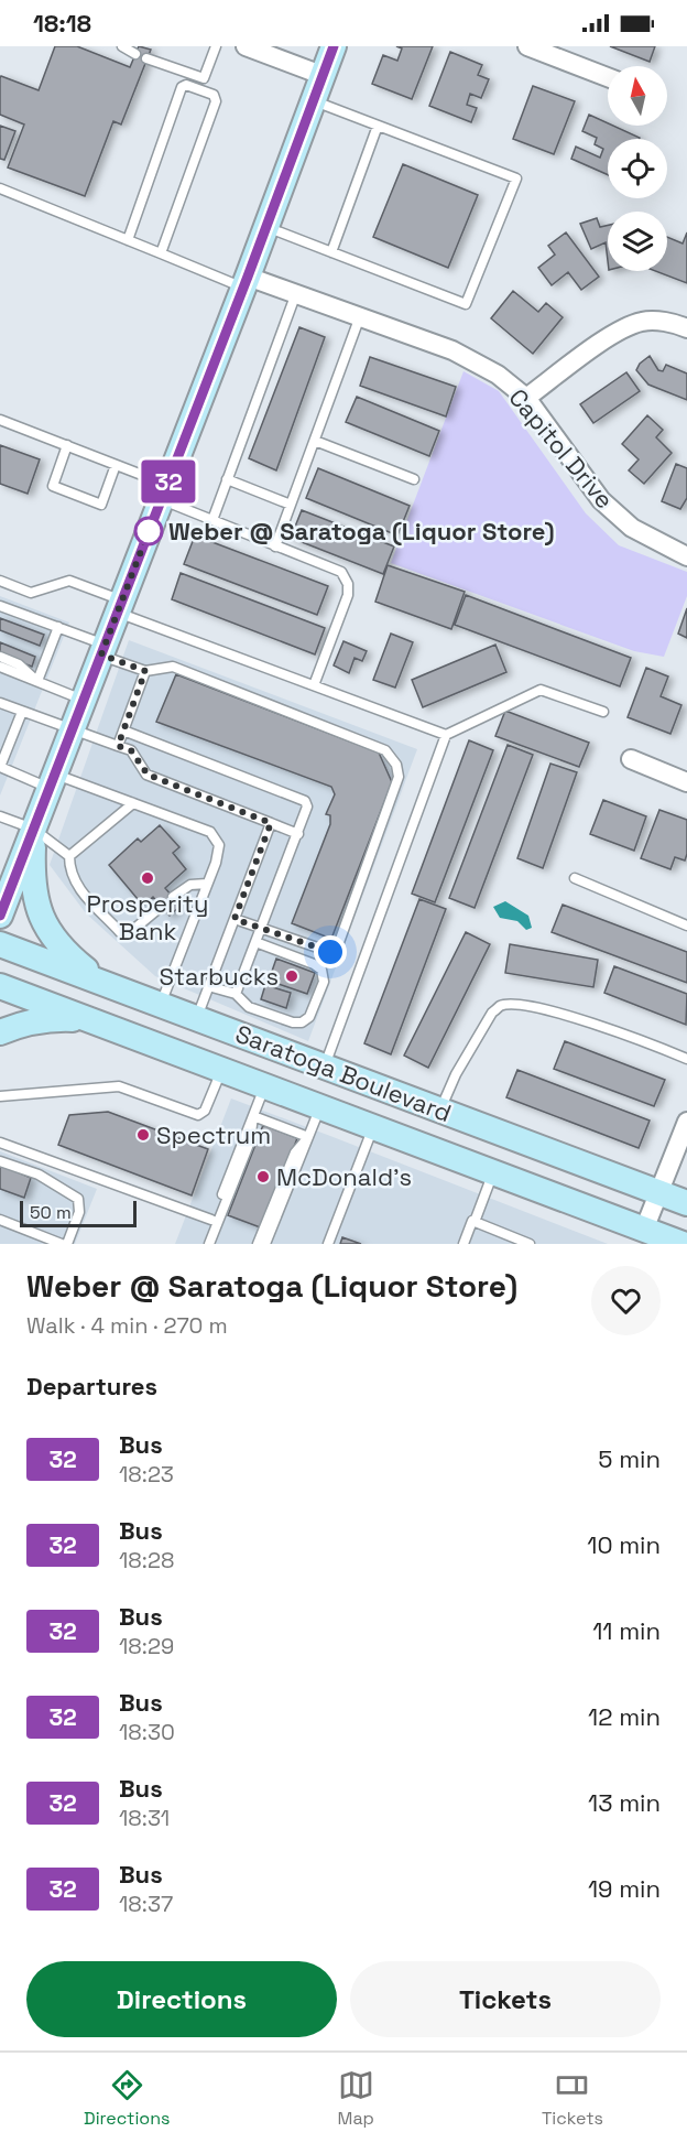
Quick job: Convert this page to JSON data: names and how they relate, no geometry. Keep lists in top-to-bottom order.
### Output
{
  "streets": {
    "main road": ["Saratoga Boulevard"],
    "street": ["Capitol Drive"]
  },
  "places": [
    "Weber @ Saratoga (Liquor Store)",
    "Prosperity Bank",
    "Starbucks",
    "Spectrum",
    "McDonald's"
  ],
  "lines": ["bus line 32"],
  "scale_bar": "50 m",
  "north": "top",
  "page": {
    "status": "18:18",
    "on_map": "32",
    "scale": "50 m",
    "heading": [
      ["Weber @ Saratoga (Liquor Store)", "Walk · 4 min · 270 m"],
      "Departures"
    ],
    "list": [
      {
        "mark": "32",
        "name": "Bus",
        "note": "18:23",
        "value": "5 min"
      },
      {
        "mark": "32",
        "name": "Bus",
        "note": "18:28",
        "value": "10 min"
      },
      {
        "mark": "32",
        "name": "Bus",
        "note": "18:29",
        "value": "11 min"
      },
      {
        "mark": "32",
        "name": "Bus",
        "note": "18:30",
        "value": "12 min"
      },
      {
        "mark": "32",
        "name": "Bus",
        "note": "18:31",
        "value": "13 min"
      },
      {
        "mark": "32",
        "name": "Bus",
        "note": "18:37",
        "value": "19 min"
      }
    ],
    "buttons": ["Directions", "Tickets"],
    "tabs": ["Directions", "Map", "Tickets"]
  }
}
